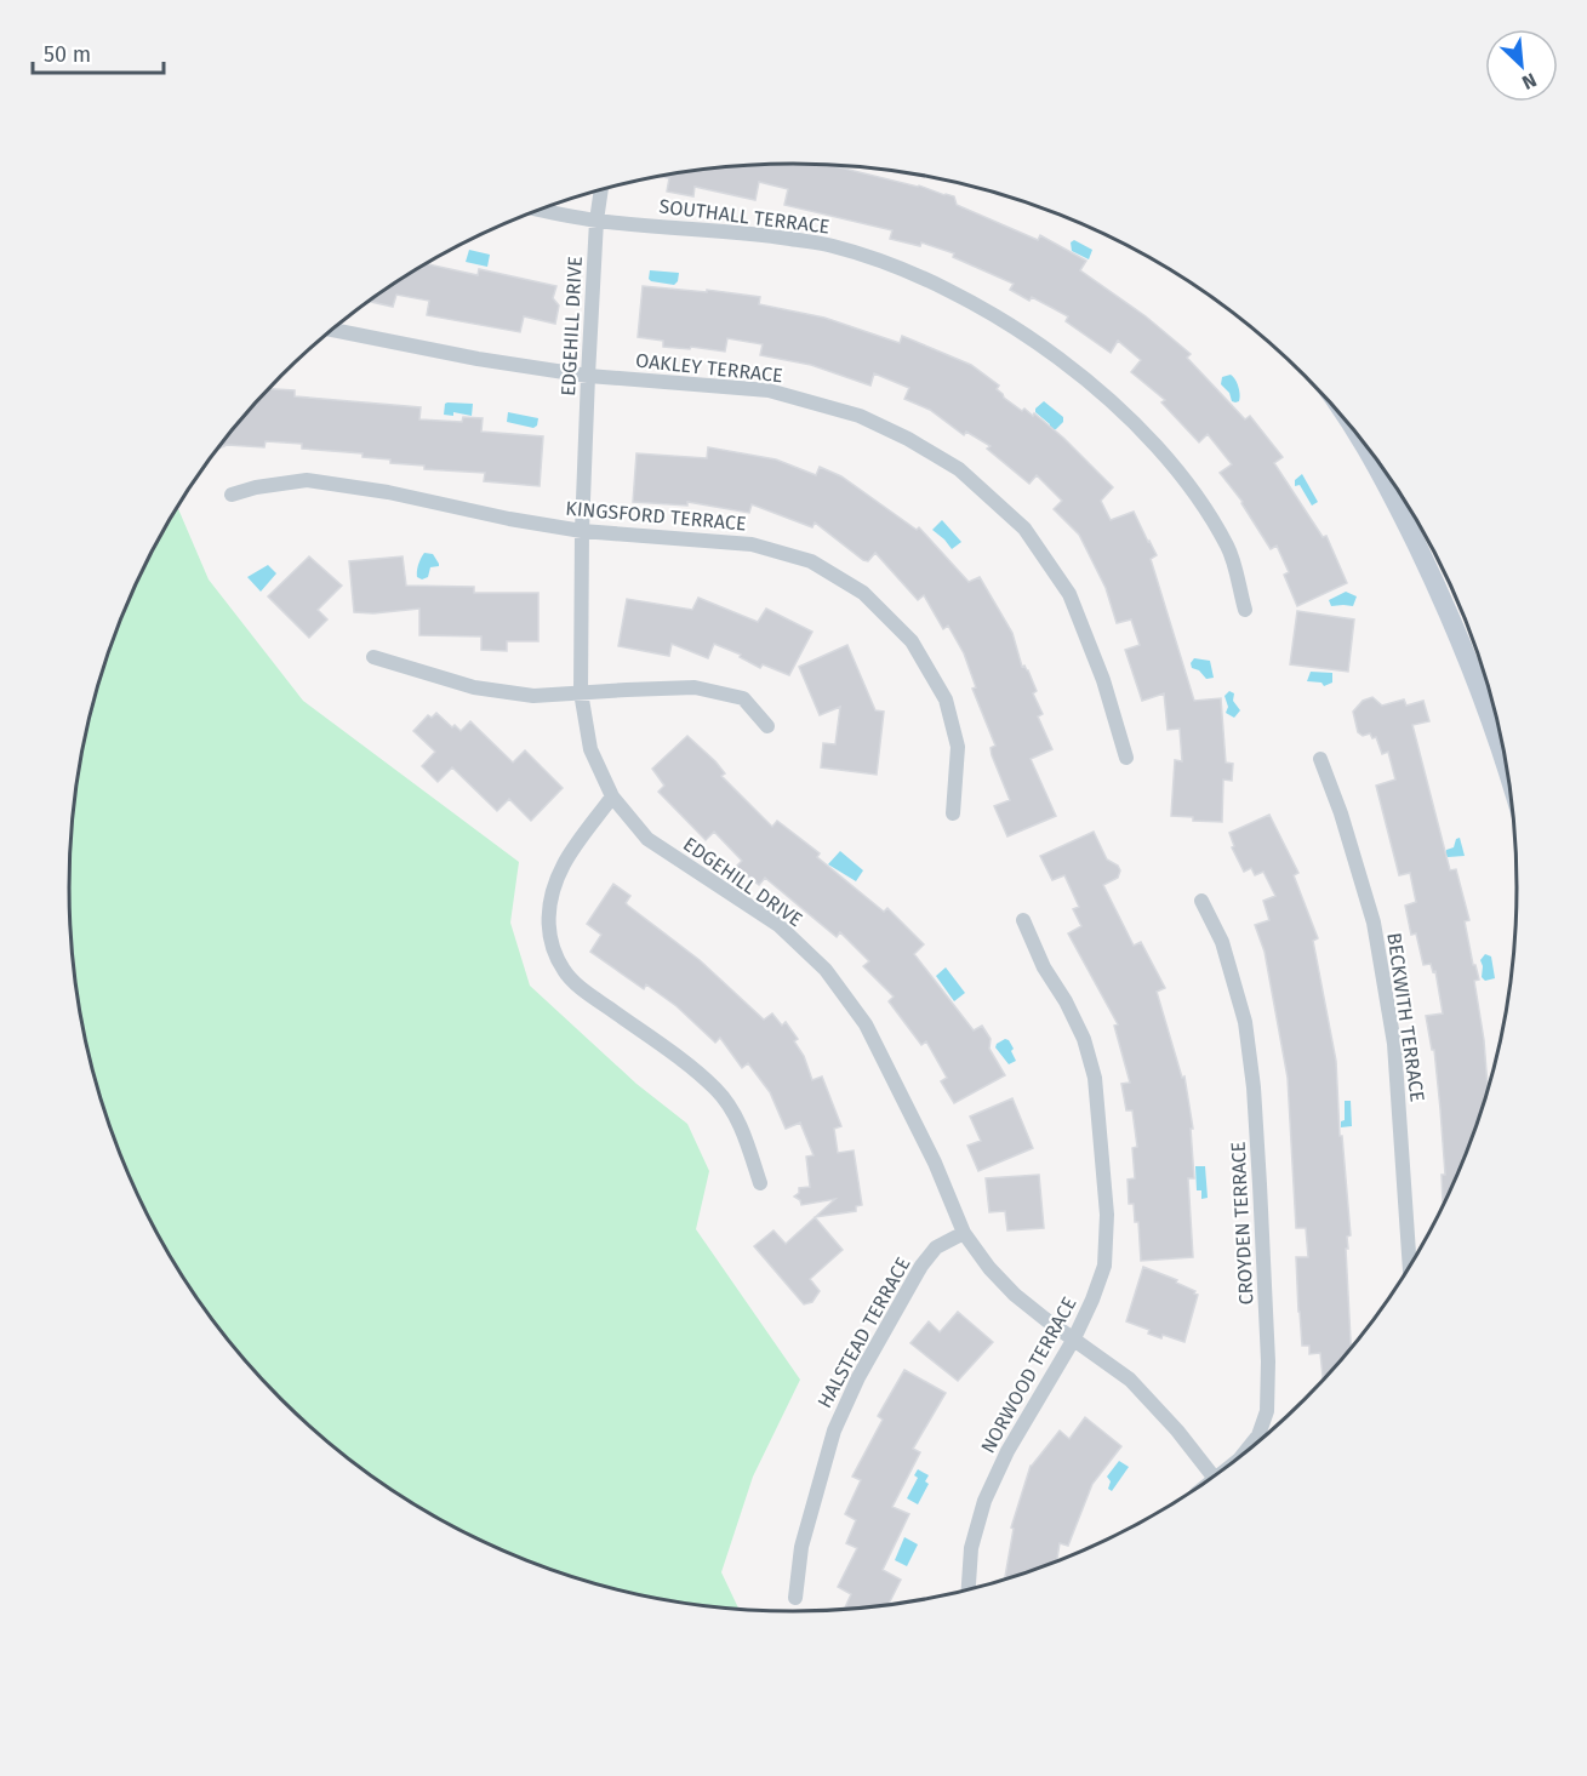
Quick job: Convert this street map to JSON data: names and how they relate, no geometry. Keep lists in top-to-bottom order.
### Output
{
  "streets": {
    "street": [
      "SOUTHALL TERRACE",
      "EDGEHILL DRIVE",
      "OAKLEY TERRACE",
      "KINGSFORD TERRACE",
      "BECKWITH TERRACE",
      "CROYDEN TERRACE",
      "HALSTEAD TERRACE",
      "NORWOOD TERRACE"
    ]
  },
  "crossings": [
    ["SOUTHALL TERRACE", "EDGEHILL DRIVE"],
    ["EDGEHILL DRIVE", "OAKLEY TERRACE"],
    ["EDGEHILL DRIVE", "KINGSFORD TERRACE"],
    ["EDGEHILL DRIVE", "HALSTEAD TERRACE"],
    ["EDGEHILL DRIVE", "NORWOOD TERRACE"]
  ],
  "scale_bar": "50 m",
  "north": "bottom right"
}
